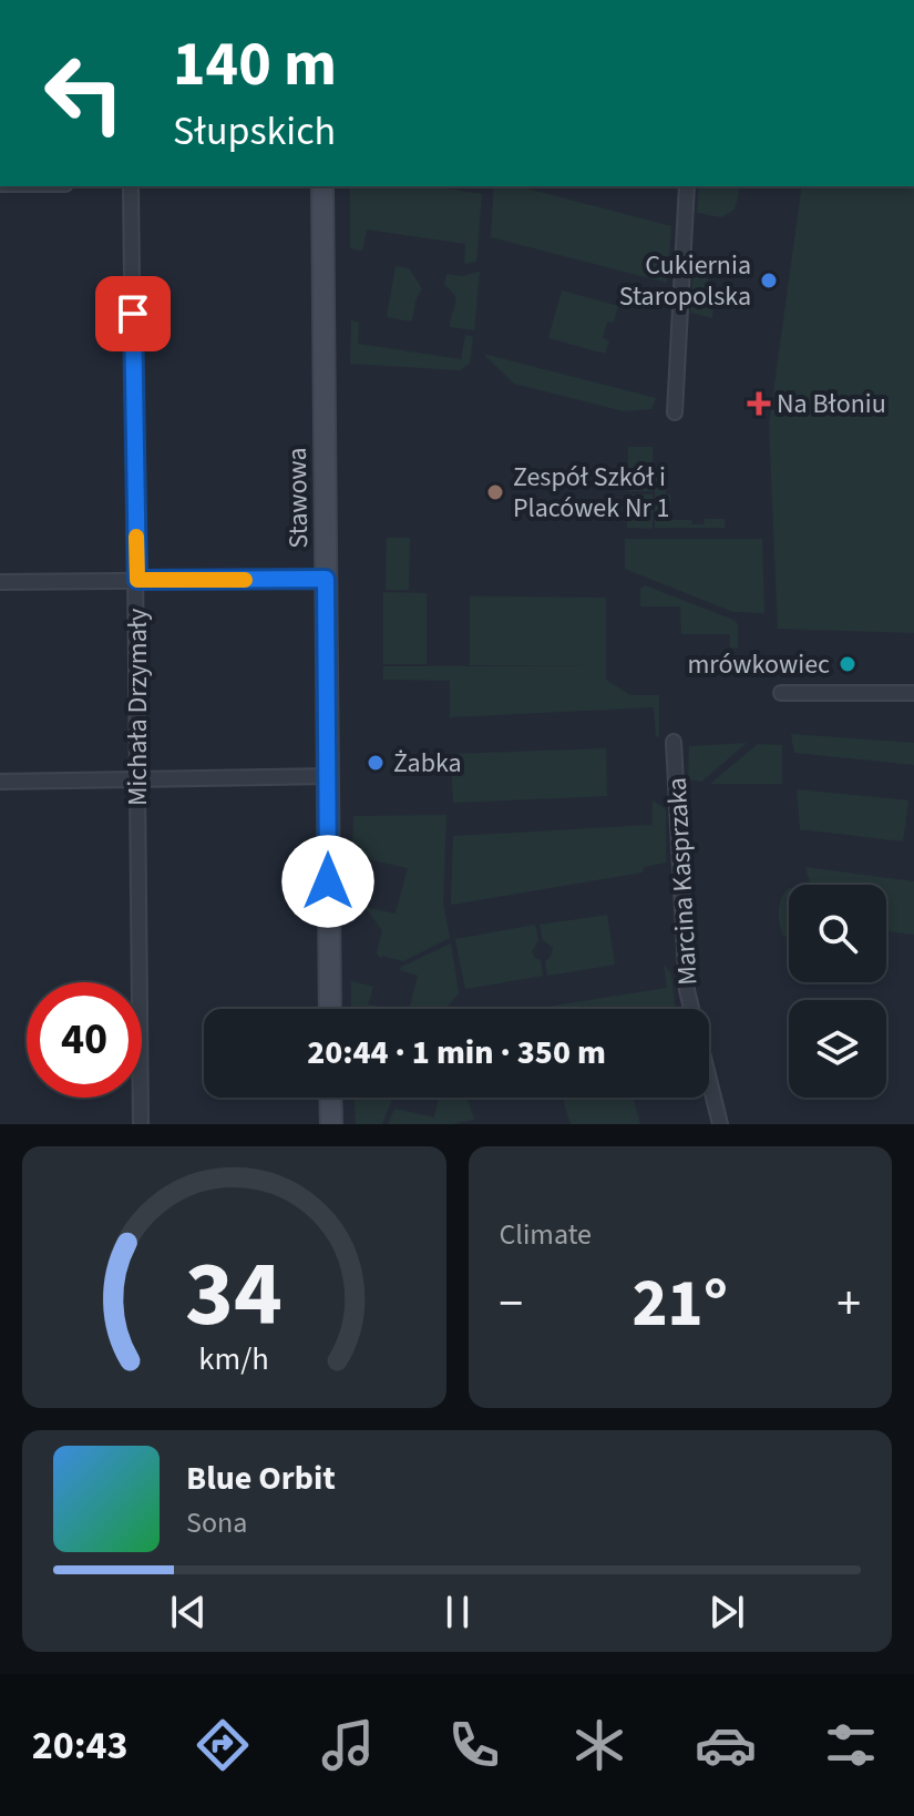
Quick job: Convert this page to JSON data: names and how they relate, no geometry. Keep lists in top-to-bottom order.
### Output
{
  "streets": {
    "street": ["Stawowa", "Michała Drzymały", "Marcina Kasprzaka"]
  },
  "places": {
    "other": [
      "Cukiernia Staropolska",
      "Zespół Szkół i Placówek Nr 1",
      "mrówkowiec",
      "Żabka"
    ],
    "health": ["Na Błoniu"]
  },
  "page": {
    "turn": ["140 m", "Słupskich"],
    "limit": "40",
    "trip": "20:44 · 1 min · 350 m",
    "tile": "Climate",
    "heat": ["−", "21°", "+"],
    "song": ["Blue Orbit", "Sona"],
    "tabs": "20:43",
    "gauge": ["34", "km/h"]
  }
}
